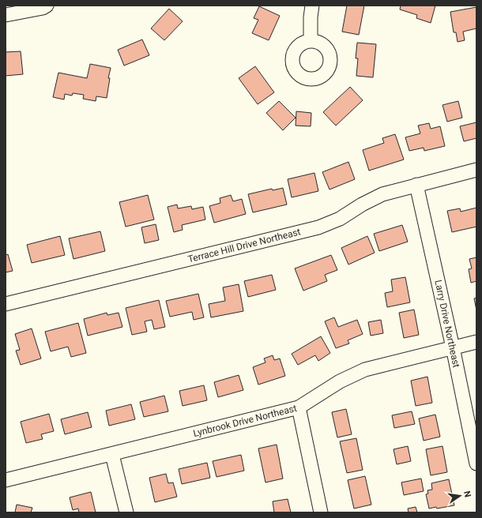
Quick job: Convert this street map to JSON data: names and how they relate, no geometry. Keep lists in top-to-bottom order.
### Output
{
  "streets": {
    "street": ["Terrace Hill Drive Northeast", "Larry Drive Northeast", "Lynbrook Drive Northeast"]
  },
  "crossings": [
    ["Terrace Hill Drive Northeast", "Larry Drive Northeast"],
    ["Larry Drive Northeast", "Lynbrook Drive Northeast"]
  ],
  "north": "right"
}
